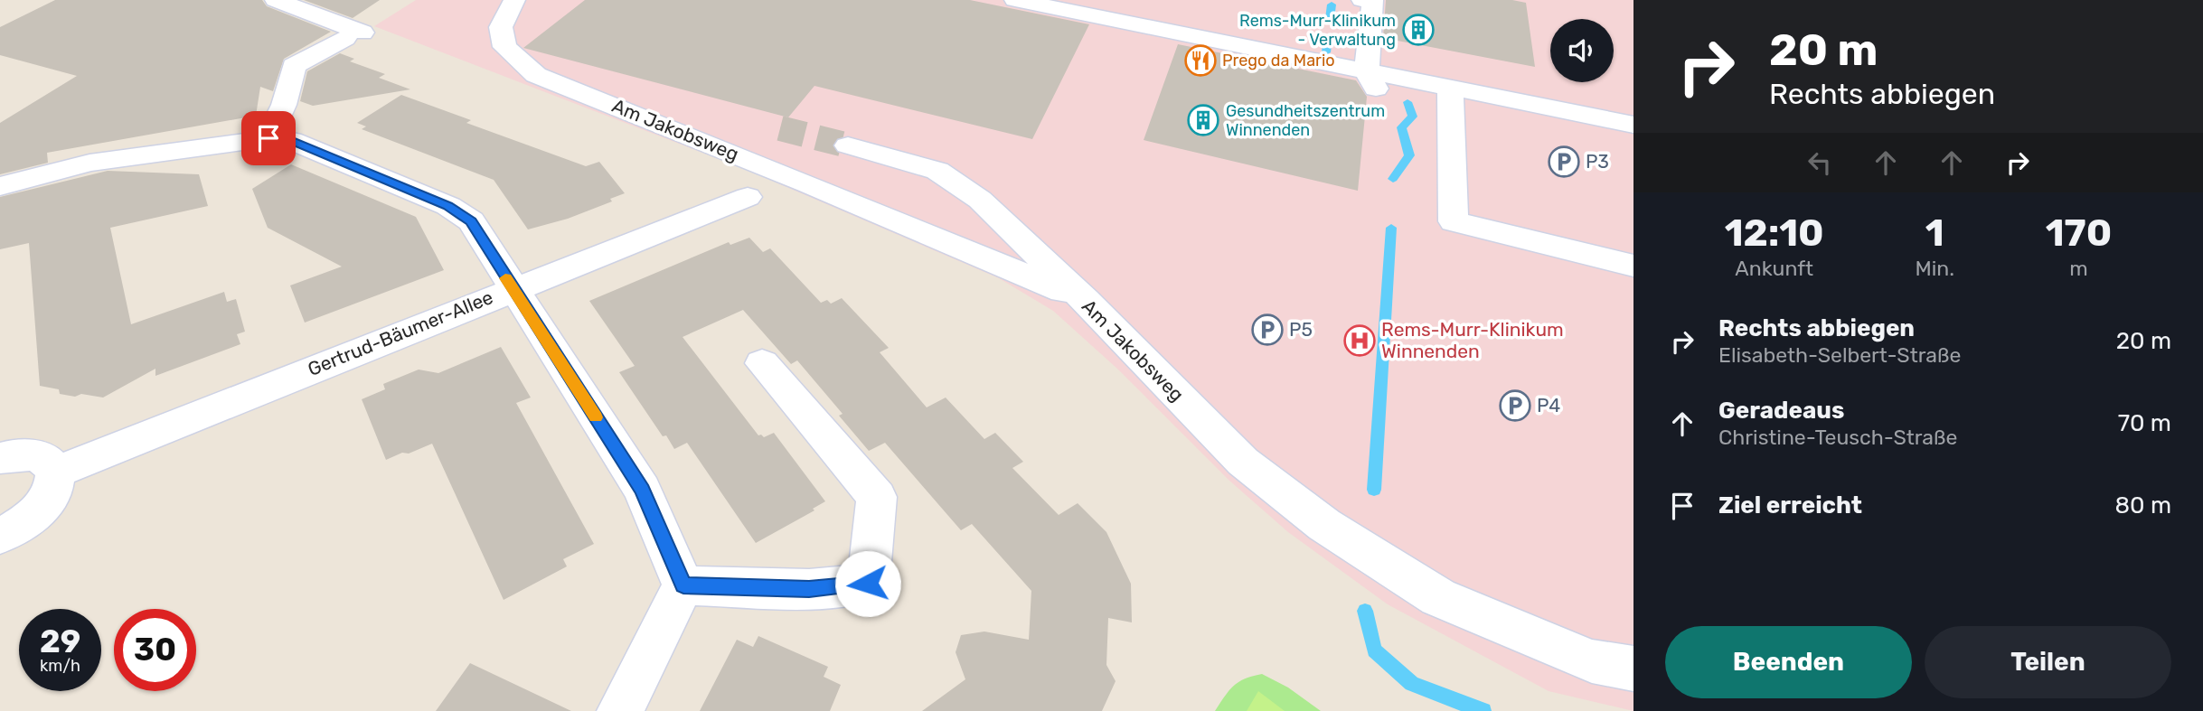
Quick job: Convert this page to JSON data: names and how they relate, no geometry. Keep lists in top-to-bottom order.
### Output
{
  "streets": {
    "street": ["Am Jakobsweg", "Gertrud-Bäumer-Allee"]
  },
  "places": {
    "building": ["Rems-Murr-Klinikum - Verwaltung", "Gesundheitszentrum Winnenden"],
    "restaurant": ["Prego da Mario"],
    "parking": ["P3", "P5", "P4"],
    "hospital": ["Rems-Murr-Klinikum Winnenden"]
  },
  "page": {
    "turn": ["20 m", "Rechts abbiegen"],
    "eta": [
      "12:10",
      "Ankunft",
      "1",
      "Min.",
      "170",
      "m"
    ],
    "list": [
      {
        "name": "Rechts abbiegen",
        "note": "Elisabeth-Selbert-Straße",
        "value": "20 m"
      },
      {
        "name": "Geradeaus",
        "note": "Christine-Teusch-Straße",
        "value": "70 m"
      },
      {
        "name": "Ziel erreicht",
        "value": "80 m"
      }
    ],
    "speed": "29 km/h",
    "limit": "30",
    "buttons": ["Beenden", "Teilen"]
  }
}
